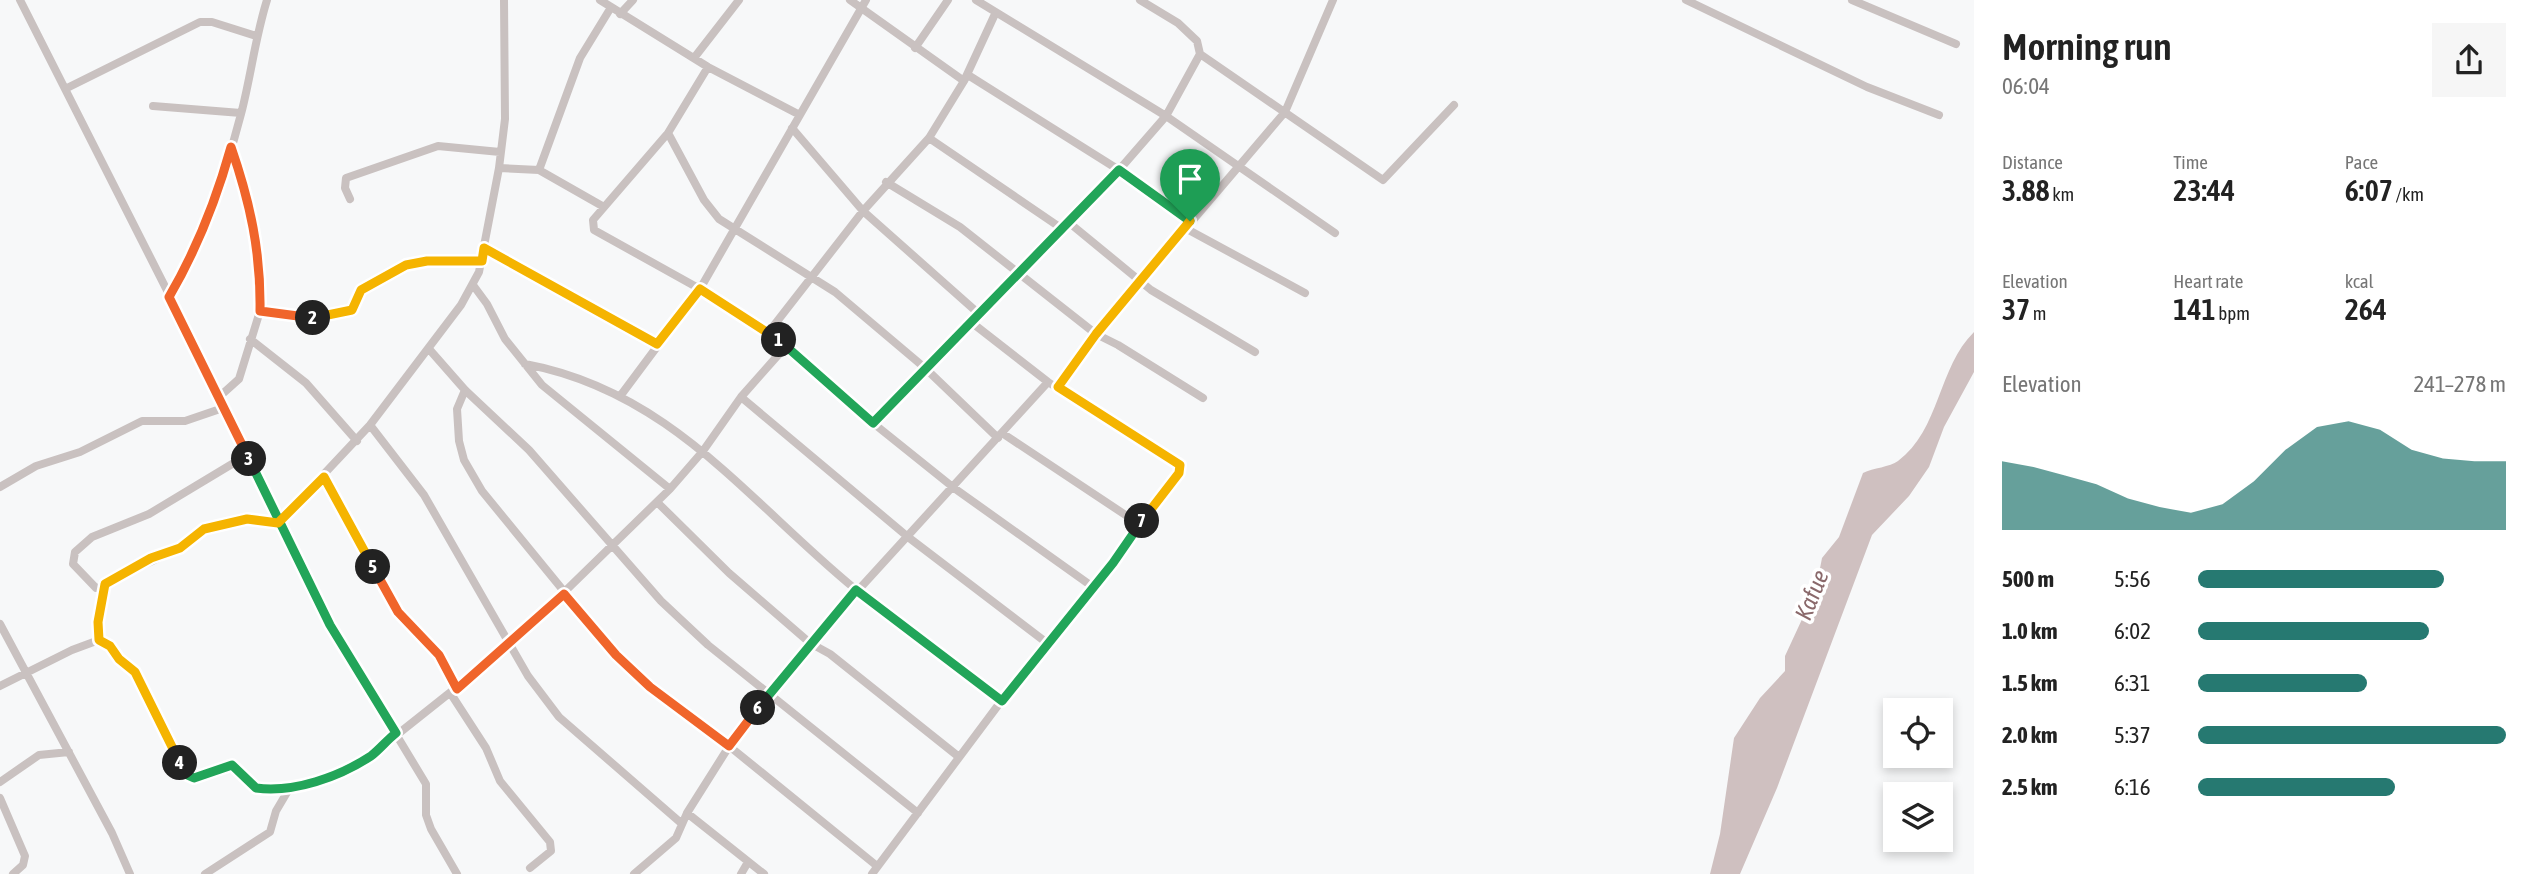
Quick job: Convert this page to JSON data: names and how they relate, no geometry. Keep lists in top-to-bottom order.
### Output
{
  "water": ["Kafue"],
  "page": {
    "heading": ["Morning run", "06:04"],
    "stats": [
      ["Distance", "3.88 km"],
      ["Time", "23:44"],
      ["Pace", "6:07 /km"],
      ["Elevation", "37 m"],
      ["Heart rate", "141 bpm"],
      ["kcal", "264"]
    ],
    "pins": [
      "2",
      "1",
      "3",
      "7",
      "5",
      "6",
      "4"
    ],
    "chart": ["Elevation", "241–278 m"],
    "list": [
      {
        "name": "500 m",
        "note": "5:56"
      },
      {
        "name": "1.0 km",
        "note": "6:02"
      },
      {
        "name": "1.5 km",
        "note": "6:31"
      },
      {
        "name": "2.0 km",
        "note": "5:37"
      },
      {
        "name": "2.5 km",
        "note": "6:16"
      }
    ]
  }
}
